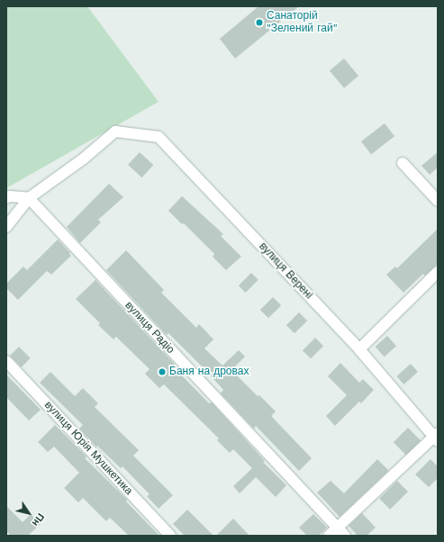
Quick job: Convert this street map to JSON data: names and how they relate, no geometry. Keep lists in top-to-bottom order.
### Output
{
  "streets": {
    "street": ["вулиця Верені", "вулиця Радіо", "вулиця Юрія Мушкетика"]
  },
  "crossings": [
    ["вулиця Верені", "вулиця Радіо"]
  ],
  "places": ["Санаторій \"Зелений гай\"", "Баня на дровах"],
  "north": "bottom right"
}
